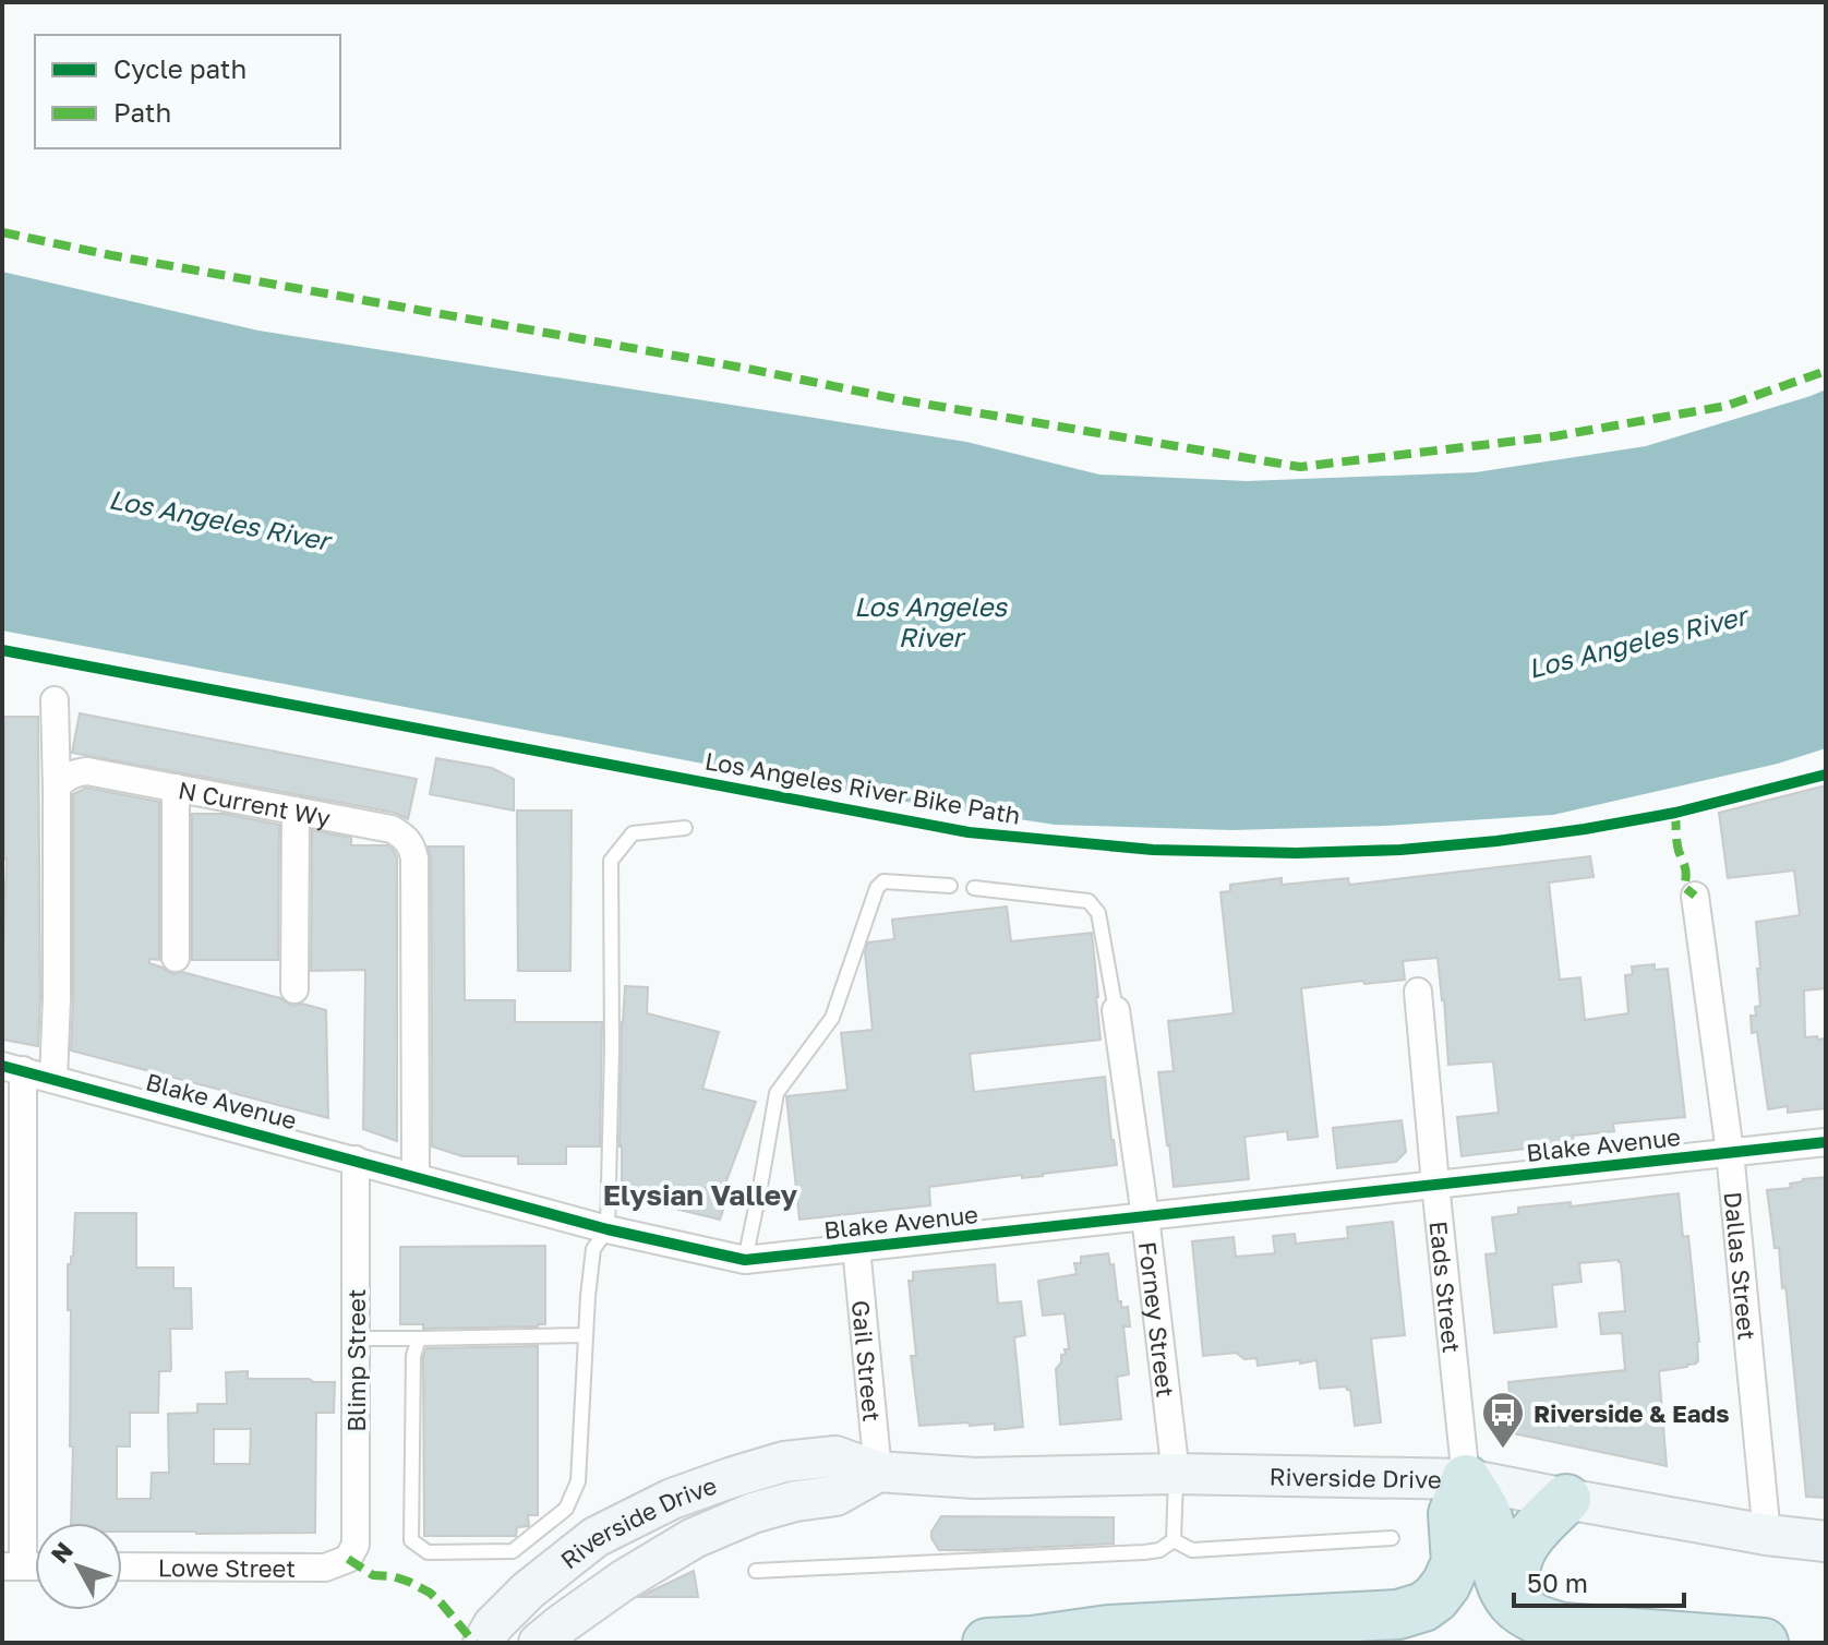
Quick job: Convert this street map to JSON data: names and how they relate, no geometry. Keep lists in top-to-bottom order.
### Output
{
  "streets": {
    "main road": ["Riverside Drive"],
    "street": [
      "N Current Wy",
      "Blake Avenue",
      "Dallas Street",
      "Eads Street",
      "Forney Street",
      "Blimp Street",
      "Gail Street",
      "Lowe Street"
    ],
    "cycle path": ["Los Angeles River Bike Path"]
  },
  "crossings": [
    ["N Current Wy", "Blake Avenue"],
    ["Blake Avenue", "Dallas Street"],
    ["Blake Avenue", "Eads Street"],
    ["Blake Avenue", "Forney Street"],
    ["Blake Avenue", "Blimp Street"],
    ["Blake Avenue", "Gail Street"],
    ["Dallas Street", "Riverside Drive"],
    ["Eads Street", "Riverside Drive"],
    ["Forney Street", "Riverside Drive"],
    ["Blimp Street", "Lowe Street"],
    ["Gail Street", "Riverside Drive"]
  ],
  "districts": ["Elysian Valley"],
  "water": ["Los Angeles River"],
  "places": {
    "bus stop": ["Riverside & Eads"]
  },
  "legend": ["Cycle path", "Path"],
  "scale_bar": "50 m",
  "north": "top left"
}
